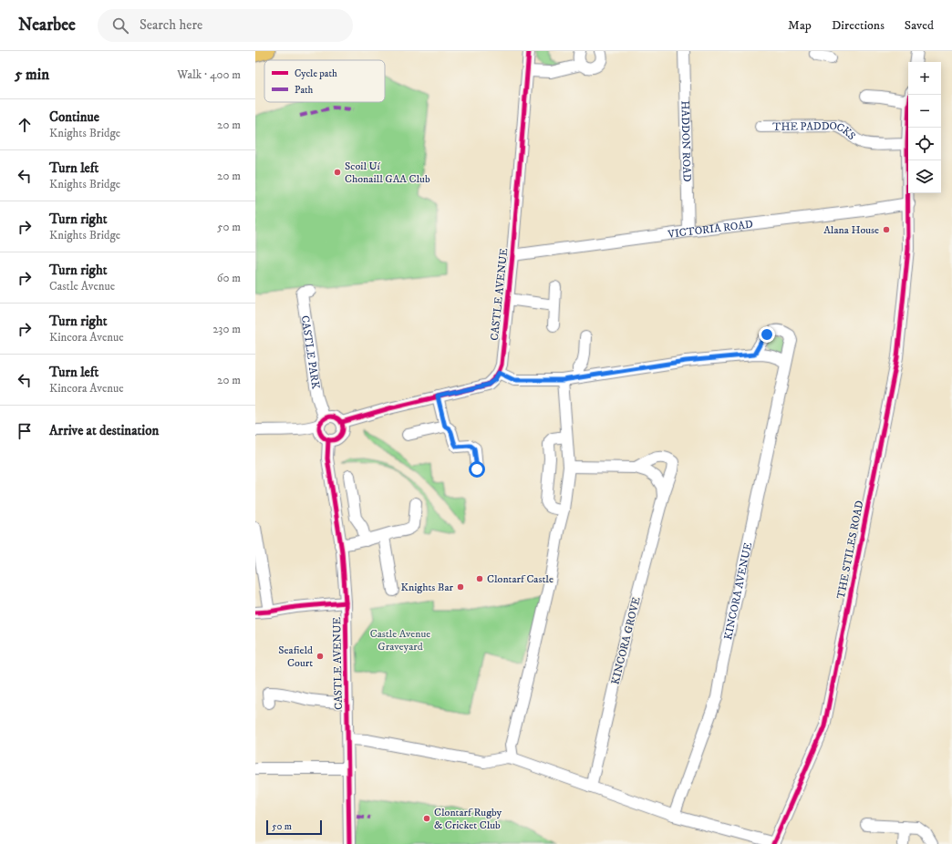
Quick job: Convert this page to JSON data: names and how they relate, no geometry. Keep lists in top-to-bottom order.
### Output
{
  "streets": {
    "street": [
      "THE PADDOCKS",
      "HADDON ROAD",
      "VICTORIA ROAD",
      "CASTLE AVENUE",
      "CASTLE PARK",
      "THE STILES ROAD",
      "KINCORA AVENUE",
      "KINCORA GROVE"
    ]
  },
  "crossings": [
    ["THE PADDOCKS", "THE STILES ROAD"],
    ["HADDON ROAD", "VICTORIA ROAD"],
    ["VICTORIA ROAD", "CASTLE AVENUE"],
    ["VICTORIA ROAD", "THE STILES ROAD"],
    ["CASTLE AVENUE", "CASTLE PARK"]
  ],
  "parks": ["Castle Avenue Graveyard"],
  "places": [
    "Scoil Uí Chonaill GAA Club",
    "Alana House",
    "Clontarf Castle",
    "Knights Bar",
    "Seafield Court",
    "Clontarf Rugby & Cricket Club"
  ],
  "legend": ["Cycle path", "Path"],
  "scale_bar": "50 m",
  "page": {
    "header": "Nearbee",
    "search": "Search here",
    "nav": ["Map", "Directions", "Saved"],
    "heading": ["5 min", "Walk · 400 m"],
    "map_buttons": ["+", "−"],
    "list": [
      ["Continue", "Knights Bridge", "20 m"],
      ["Turn left", "Knights Bridge", "20 m"],
      ["Turn right", "Knights Bridge", "50 m"],
      ["Turn right", "Castle Avenue", "60 m"],
      ["Turn right", "Kincora Avenue", "230 m"],
      ["Turn left", "Kincora Avenue", "20 m"],
      "Arrive at destination"
    ],
    "scale": "50 m"
  }
}
